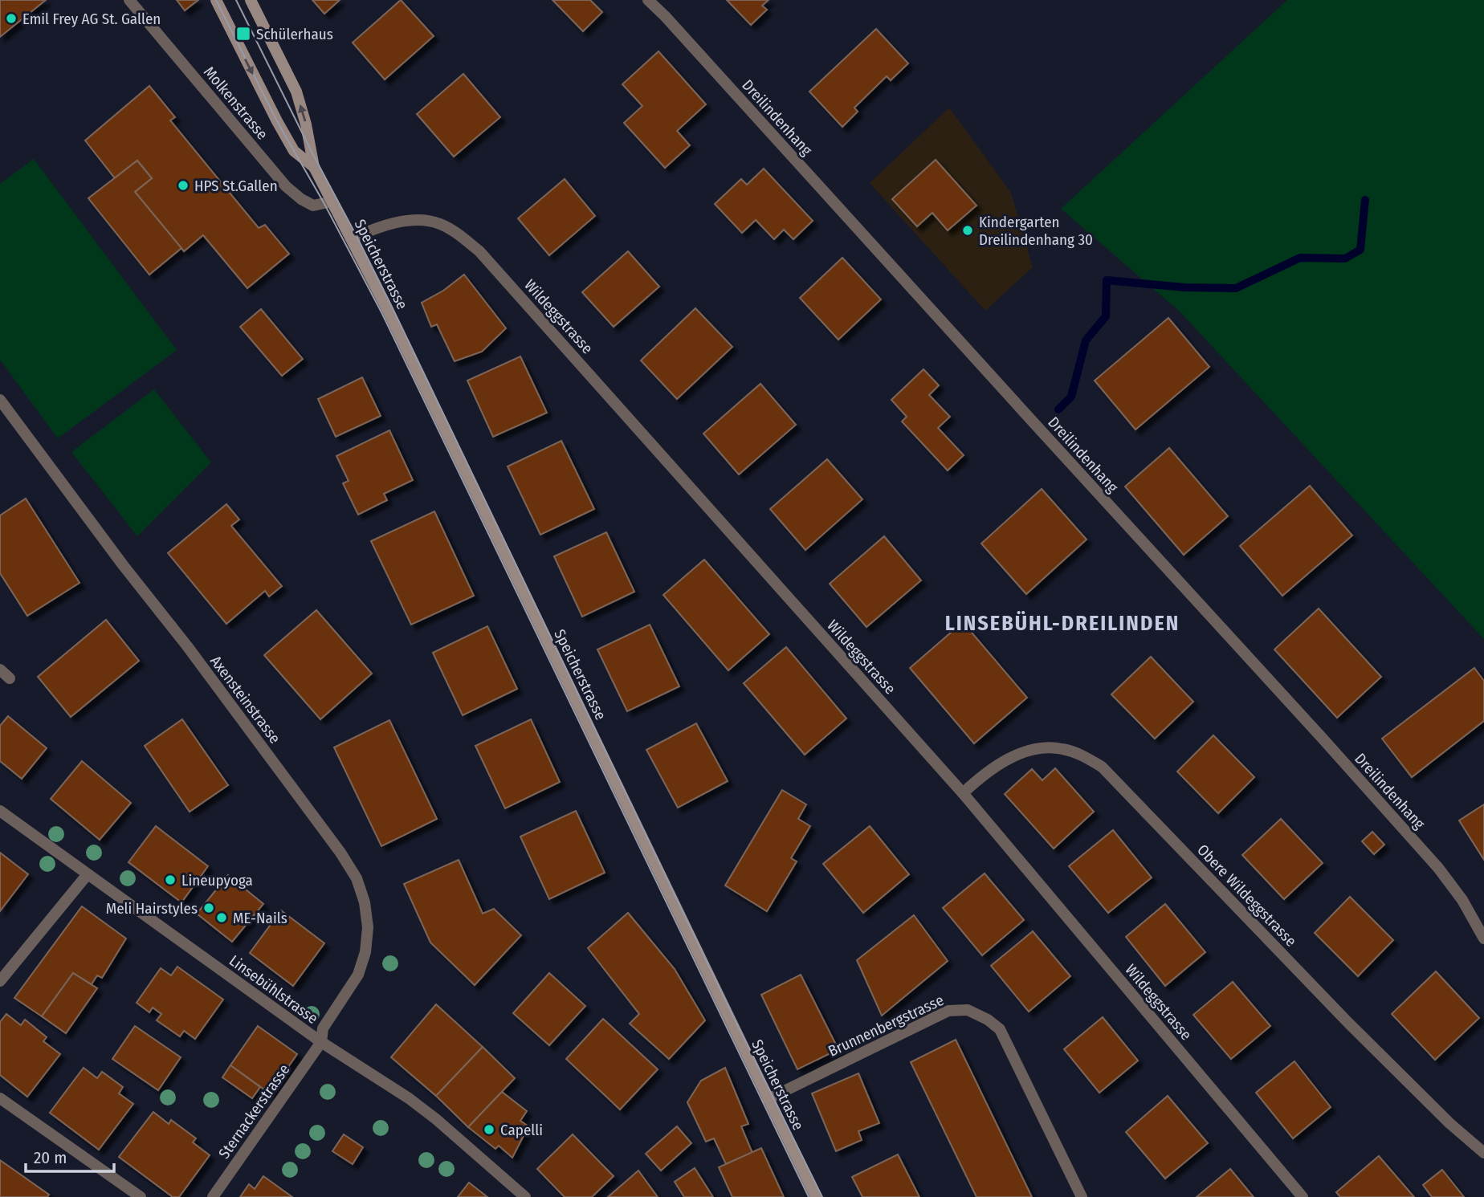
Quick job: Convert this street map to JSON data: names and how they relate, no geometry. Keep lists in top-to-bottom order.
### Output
{
  "streets": {
    "main road": ["Speicherstrasse"],
    "street": [
      "Molkenstrasse",
      "Dreilindenhang",
      "Wildeggstrasse",
      "Axensteinstrasse",
      "Obere Wildeggstrasse",
      "Linsebühlstrasse",
      "Brunnenbergstrasse",
      "Sternackerstrasse"
    ]
  },
  "crossings": [
    ["Molkenstrasse", "Speicherstrasse"],
    ["Speicherstrasse", "Wildeggstrasse"],
    ["Speicherstrasse", "Brunnenbergstrasse"],
    ["Wildeggstrasse", "Obere Wildeggstrasse"],
    ["Axensteinstrasse", "Linsebühlstrasse"],
    ["Axensteinstrasse", "Sternackerstrasse"],
    ["Linsebühlstrasse", "Sternackerstrasse"]
  ],
  "districts": ["LINSEBÜHL-DREILINDEN"],
  "places": {
    "other": [
      "Emil Frey AG St. Gallen",
      "HPS St.Gallen",
      "Kindergarten Dreilindenhang 30",
      "Lineupyoga",
      "Meli Hairstyles",
      "ME-Nails",
      "Capelli"
    ],
    "transit": ["Schülerhaus"]
  },
  "scale_bar": "20 m"
}
